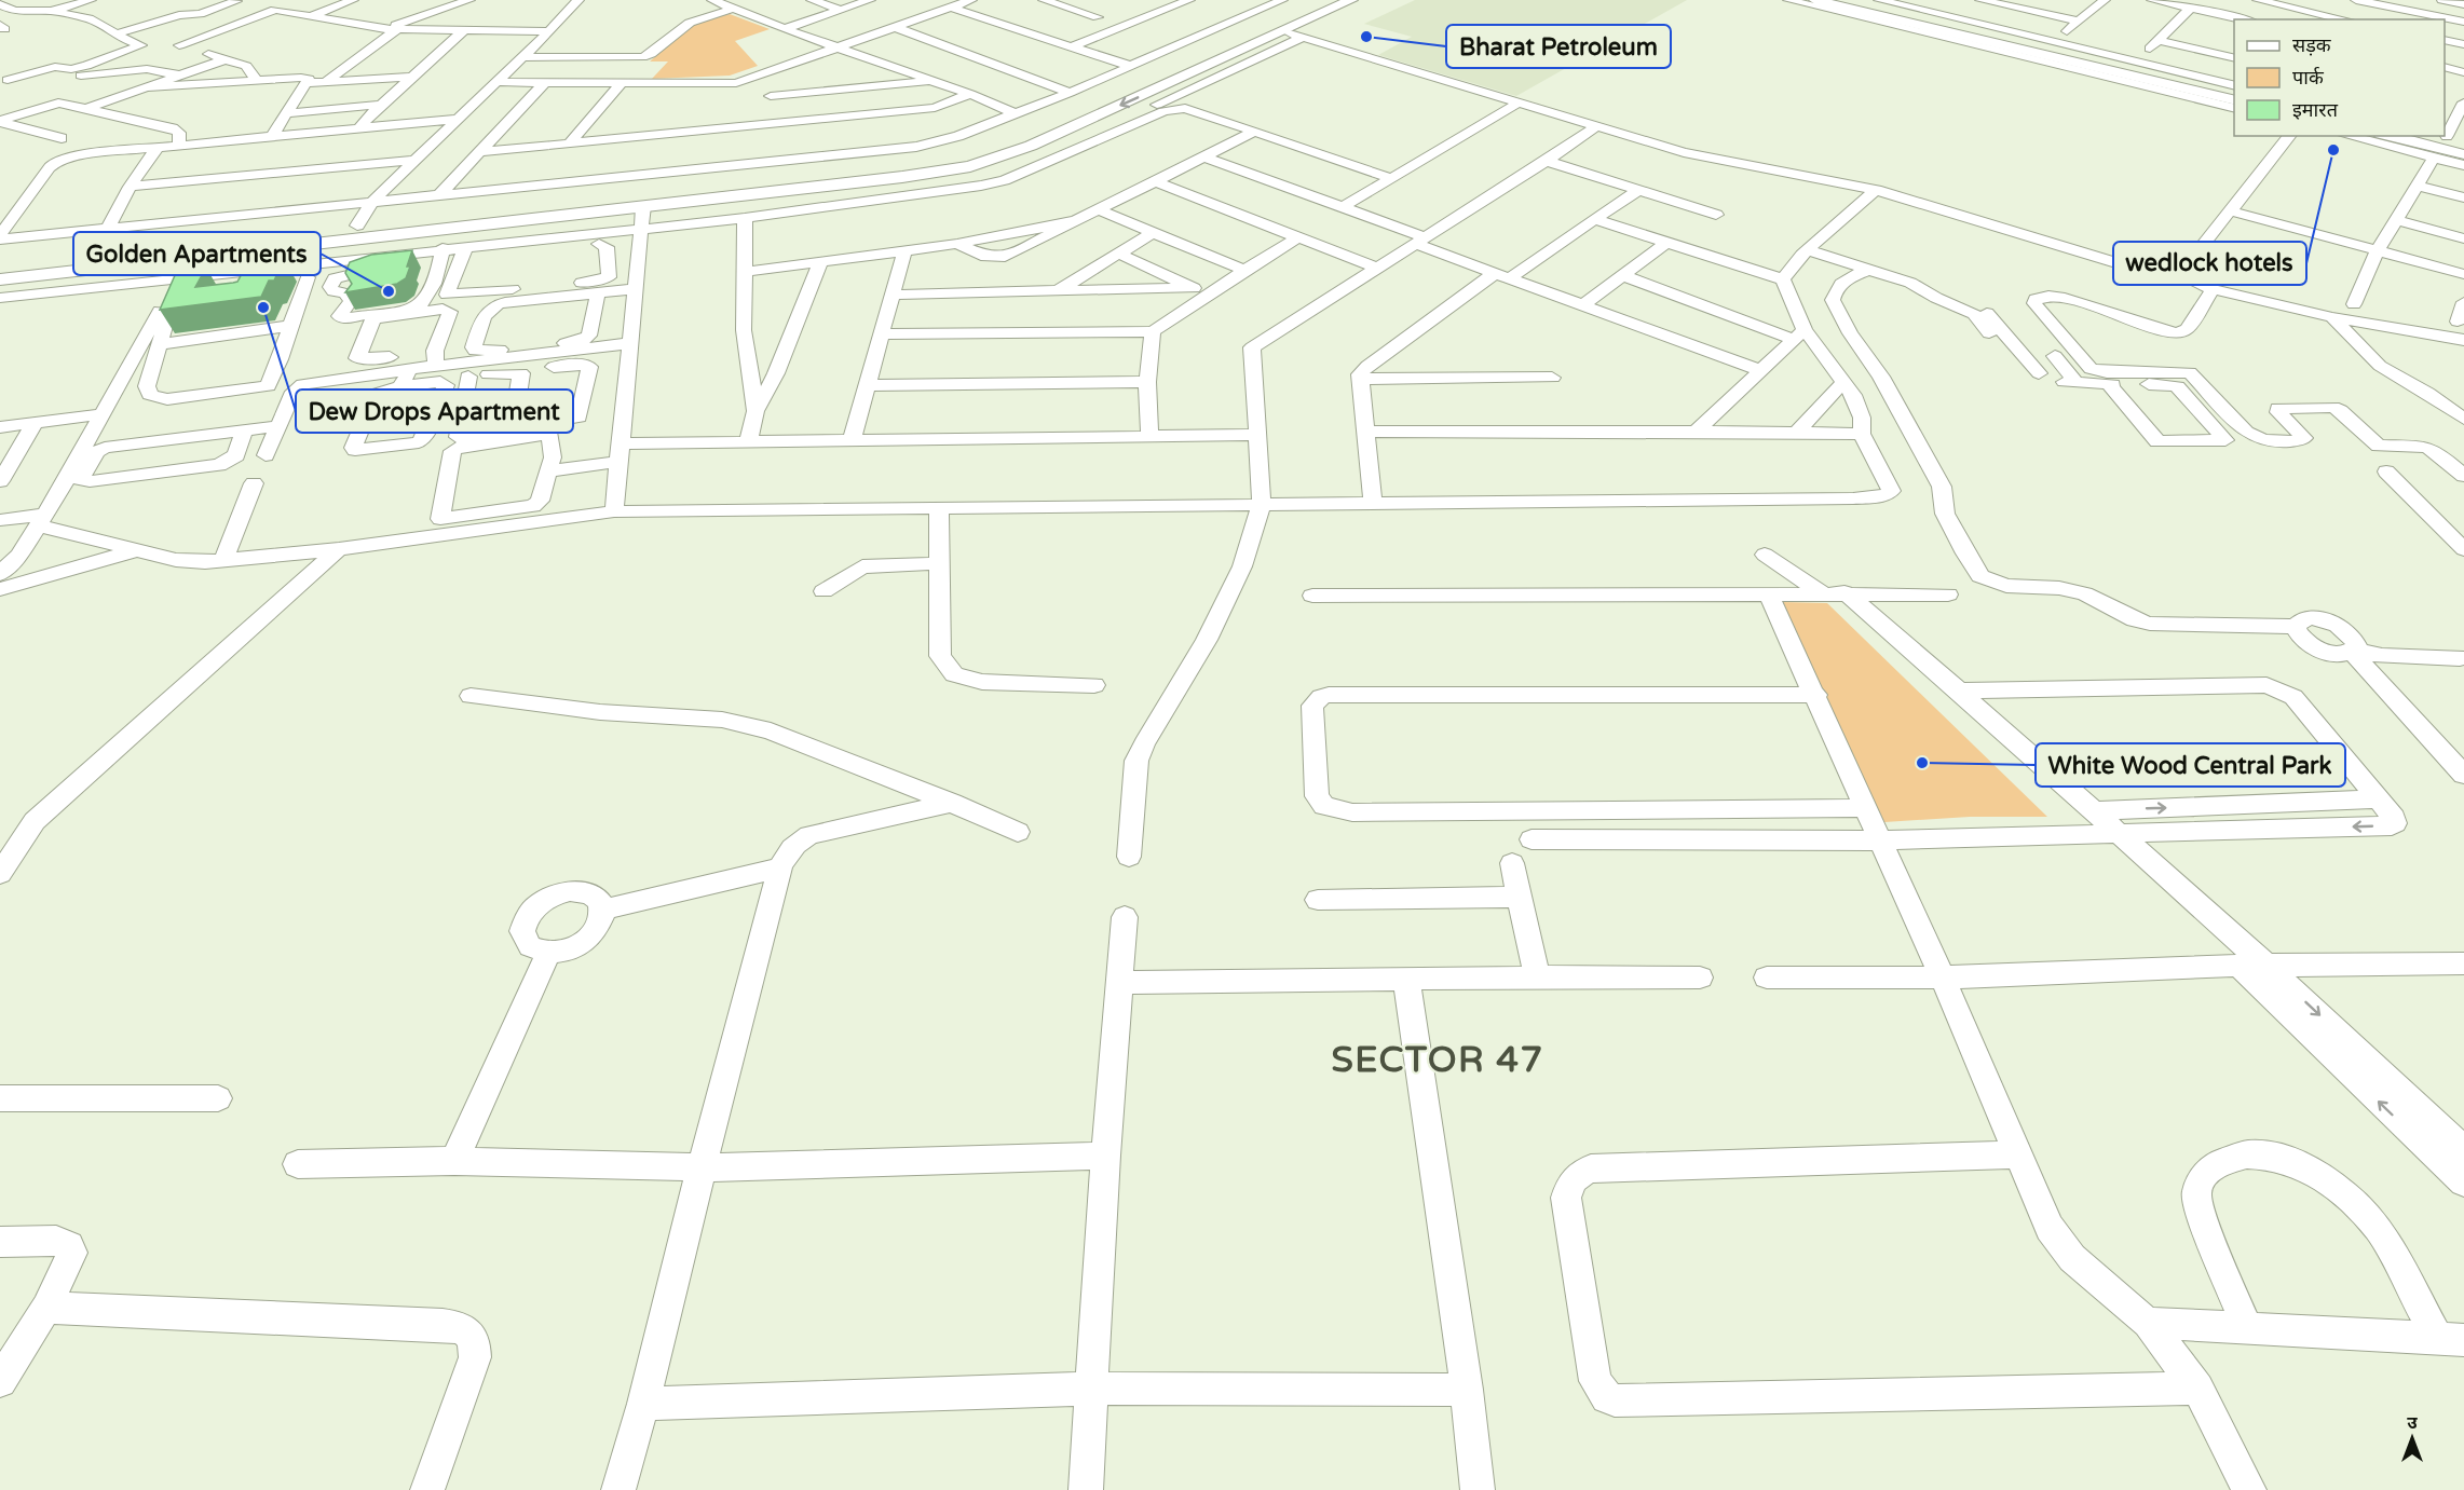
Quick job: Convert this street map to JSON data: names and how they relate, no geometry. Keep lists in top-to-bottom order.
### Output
{
  "districts": ["SECTOR 47"],
  "places": [
    "Bharat Petroleum",
    "wedlock hotels",
    "Golden Apartments",
    "Dew Drops Apartment",
    "White Wood Central Park"
  ],
  "legend": ["सड़क", "पार्क", "इमारत"],
  "north": "top"
}
